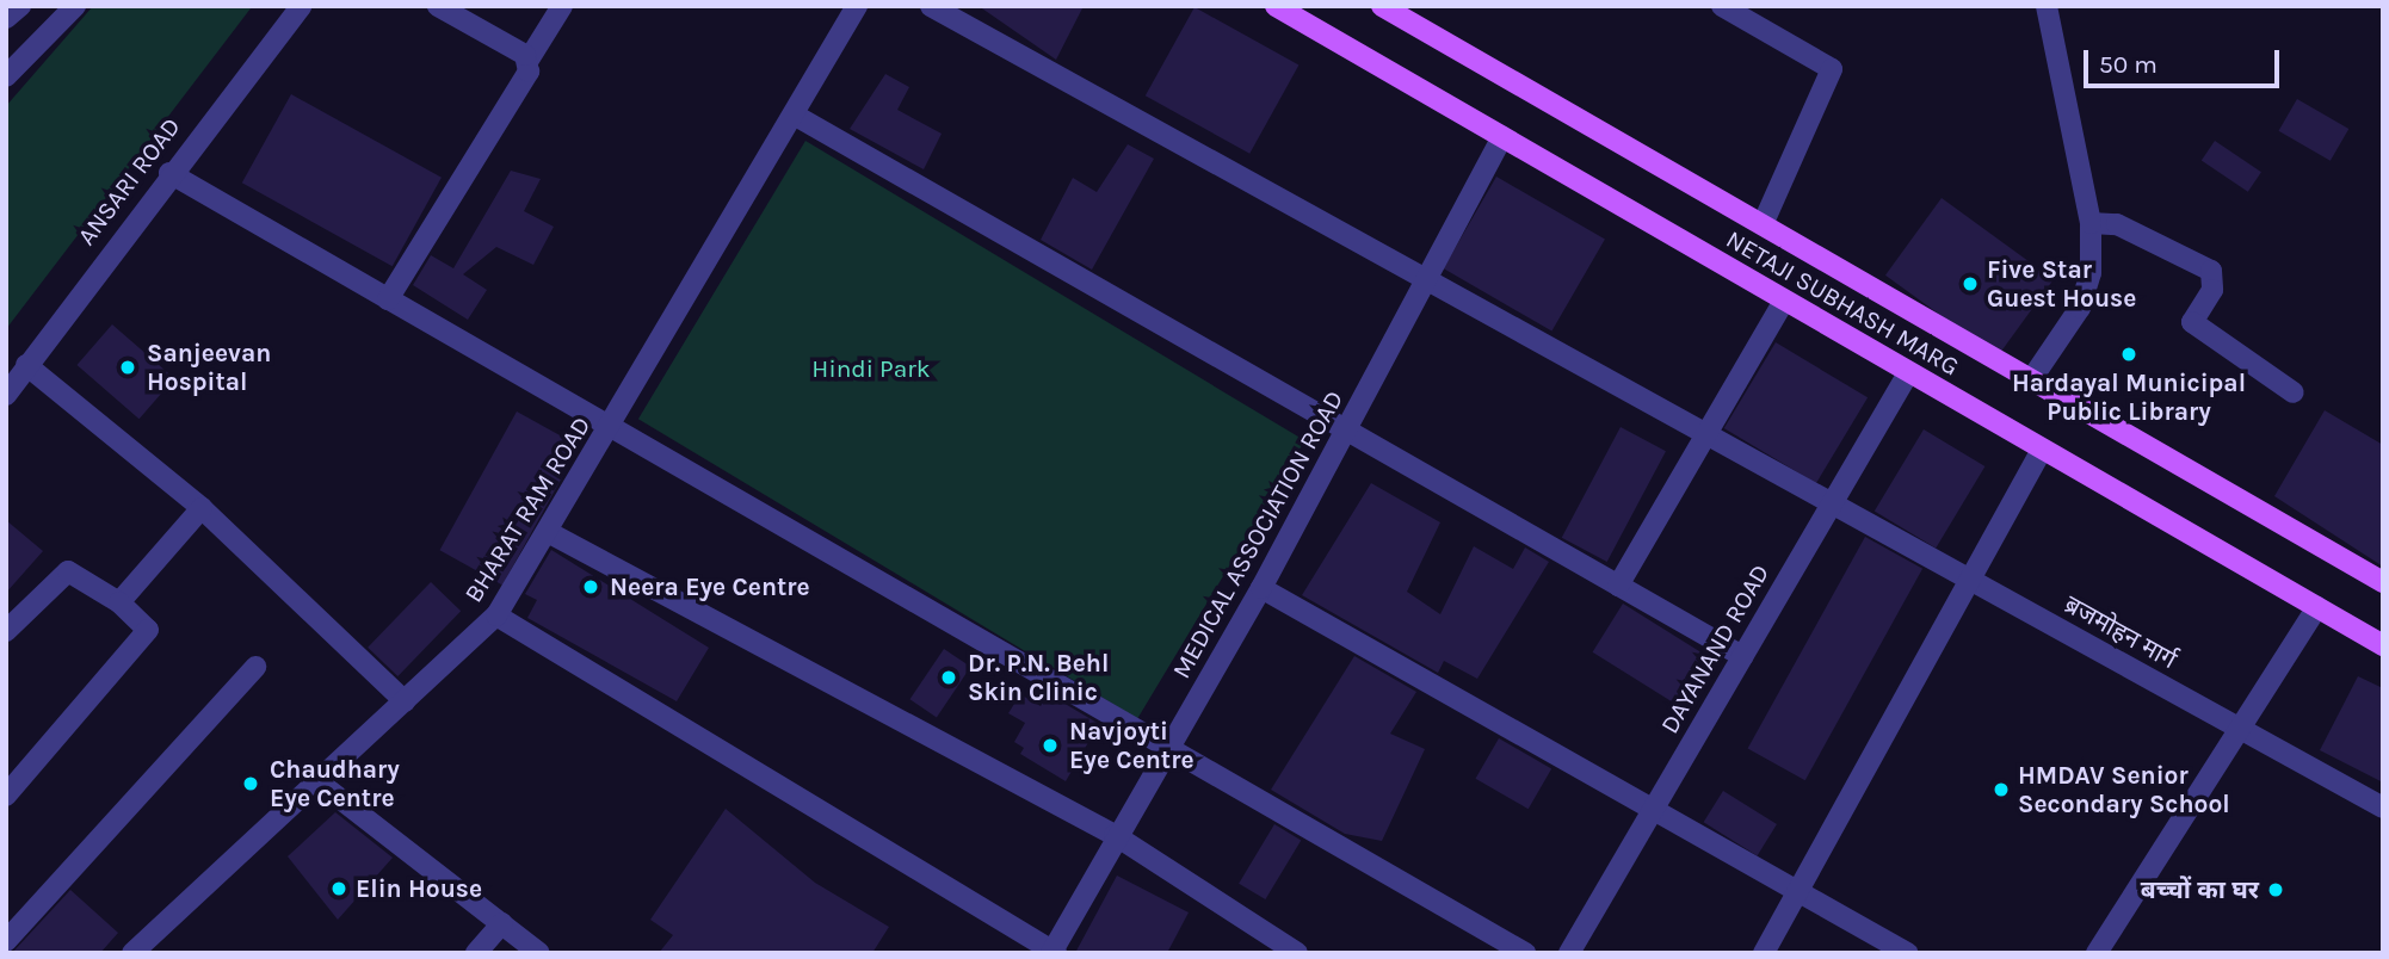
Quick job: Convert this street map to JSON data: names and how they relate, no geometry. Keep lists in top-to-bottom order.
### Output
{
  "streets": {
    "main road": ["NETAJI SUBHASH MARG"],
    "street": [
      "ANSARI ROAD",
      "BHARAT RAM ROAD",
      "MEDICAL ASSOCIATION ROAD",
      "ब्रजमोहन मार्ग",
      "DAYANAND ROAD"
    ]
  },
  "crossings": [
    ["NETAJI SUBHASH MARG", "MEDICAL ASSOCIATION ROAD"],
    ["NETAJI SUBHASH MARG", "DAYANAND ROAD"],
    ["MEDICAL ASSOCIATION ROAD", "ब्रजमोहन मार्ग"],
    ["ब्रजमोहन मार्ग", "DAYANAND ROAD"]
  ],
  "parks": ["Hindi Park"],
  "places": [
    "Five Star Guest House",
    "Hardayal Municipal Public Library",
    "Sanjeevan Hospital",
    "Neera Eye Centre",
    "Dr. P.N. Behl Skin Clinic",
    "Navjoyti Eye Centre",
    "Chaudhary Eye Centre",
    "HMDAV Senior Secondary School",
    "Elin House",
    "बच्चों का घर"
  ],
  "scale_bar": "50 m"
}
